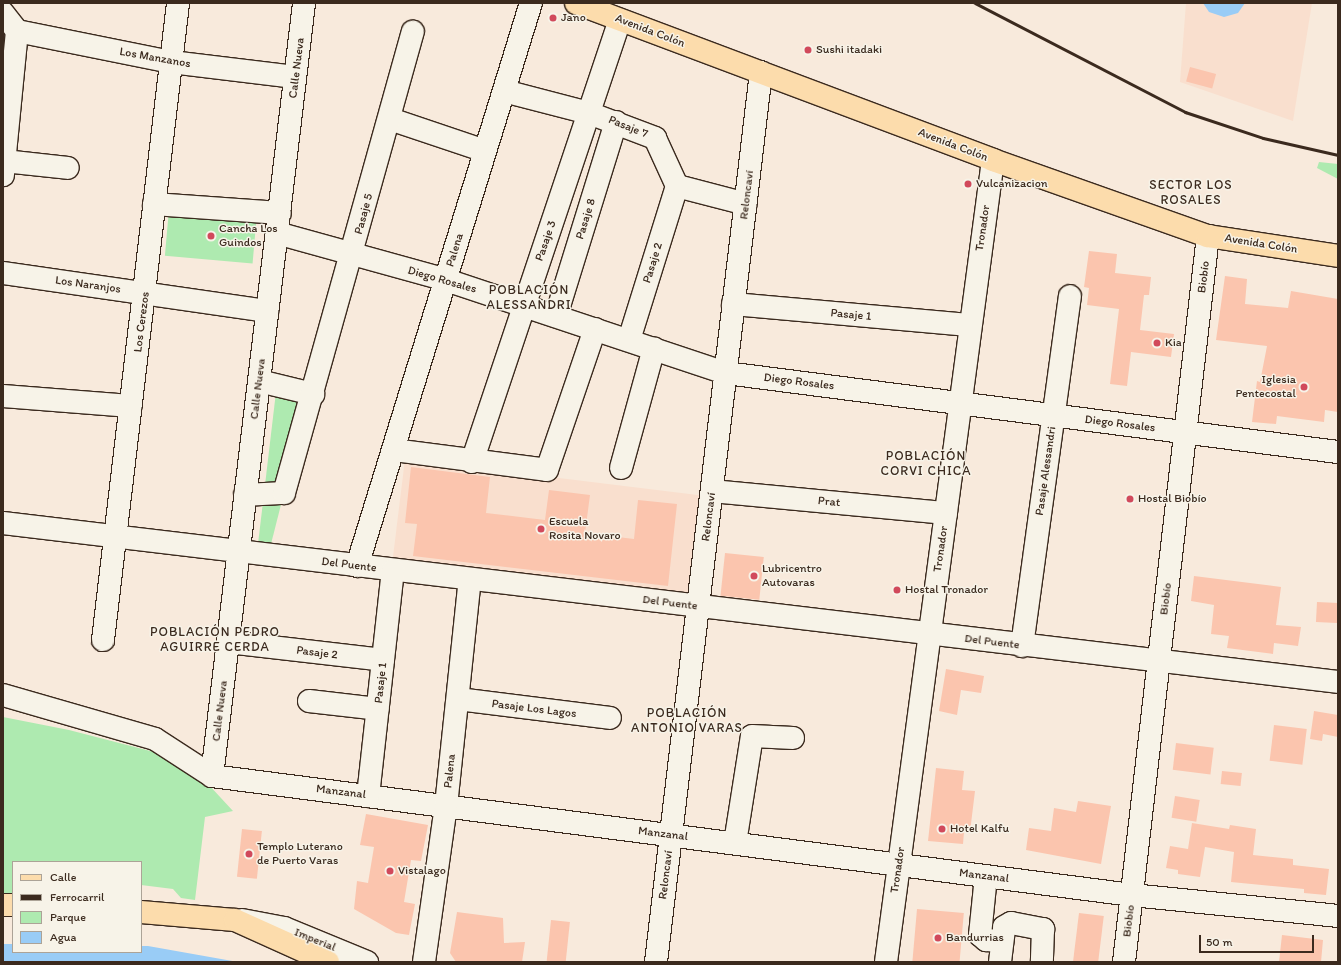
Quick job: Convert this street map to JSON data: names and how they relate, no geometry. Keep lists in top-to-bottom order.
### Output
{
  "streets": {
    "main road": ["Avenida Colón"],
    "street": [
      "Los Manzanos",
      "Calle Nueva",
      "Pasaje 7",
      "Reloncaví",
      "Pasaje 5",
      "Pasaje 8",
      "Tronador",
      "Pasaje 3",
      "Palena",
      "Pasaje 2",
      "Biobío",
      "Diego Rosales",
      "Los Naranjos",
      "Pasaje 1",
      "Los Cerezos",
      "Pasaje Alessandri",
      "Prat",
      "Del Puente",
      "Pasaje Los Lagos",
      "Manzanal",
      "Imperial"
    ]
  },
  "crossings": [
    ["Avenida Colón", "Reloncaví"],
    ["Avenida Colón", "Tronador"],
    ["Avenida Colón", "Pasaje 3"],
    ["Avenida Colón", "Biobío"],
    ["Los Manzanos", "Calle Nueva"],
    ["Los Manzanos", "Los Cerezos"],
    ["Calle Nueva", "Pasaje 5"],
    ["Calle Nueva", "Pasaje 2"],
    ["Calle Nueva", "Diego Rosales"],
    ["Calle Nueva", "Los Naranjos"],
    ["Calle Nueva", "Del Puente"],
    ["Calle Nueva", "Manzanal"],
    ["Pasaje 7", "Pasaje 8"],
    ["Pasaje 7", "Pasaje 3"],
    ["Pasaje 7", "Palena"],
    ["Pasaje 7", "Pasaje 2"],
    ["Reloncaví", "Diego Rosales"],
    ["Reloncaví", "Pasaje 1"],
    ["Reloncaví", "Prat"],
    ["Reloncaví", "Del Puente"],
    ["Reloncaví", "Manzanal"],
    ["Pasaje 5", "Diego Rosales"],
    ["Pasaje 8", "Diego Rosales"],
    ["Tronador", "Diego Rosales"],
    ["Tronador", "Pasaje 1"],
    ["Tronador", "Prat"],
    ["Tronador", "Del Puente"],
    ["Tronador", "Manzanal"],
    ["Pasaje 3", "Diego Rosales"],
    ["Palena", "Diego Rosales"],
    ["Palena", "Del Puente"],
    ["Palena", "Pasaje Los Lagos"],
    ["Palena", "Manzanal"],
    ["Pasaje 2", "Diego Rosales"],
    ["Pasaje 2", "Pasaje 1"],
    ["Biobío", "Diego Rosales"],
    ["Biobío", "Del Puente"],
    ["Biobío", "Manzanal"],
    ["Diego Rosales", "Pasaje Alessandri"],
    ["Los Naranjos", "Los Cerezos"],
    ["Pasaje 1", "Del Puente"],
    ["Pasaje 1", "Manzanal"],
    ["Los Cerezos", "Del Puente"],
    ["Pasaje Alessandri", "Del Puente"]
  ],
  "districts": [
    "SECTOR LOS ROSALES",
    "POBLACIÓN ALESSANDRI",
    "POBLACIÓN CORVI CHICA",
    "POBLACIÓN PEDRO AGUIRRE CERDA",
    "POBLACIÓN ANTONIO VARAS"
  ],
  "places": [
    "Jano",
    "Sushi itadaki",
    "Vulcanizacion",
    "Cancha Los Guindos",
    "Kia",
    "Iglesia Pentecostal",
    "Hostal Biobío",
    "Escuela Rosita Novaro",
    "Lubricentro Autovaras",
    "Hostal Tronador",
    "Hotel Kalfu",
    "Templo Luterano de Puerto Varas",
    "Vistalago",
    "Bandurrias"
  ],
  "legend": [
    "Calle",
    "Ferrocarril",
    "Parque",
    "Agua"
  ],
  "scale_bar": "50 m"
}
